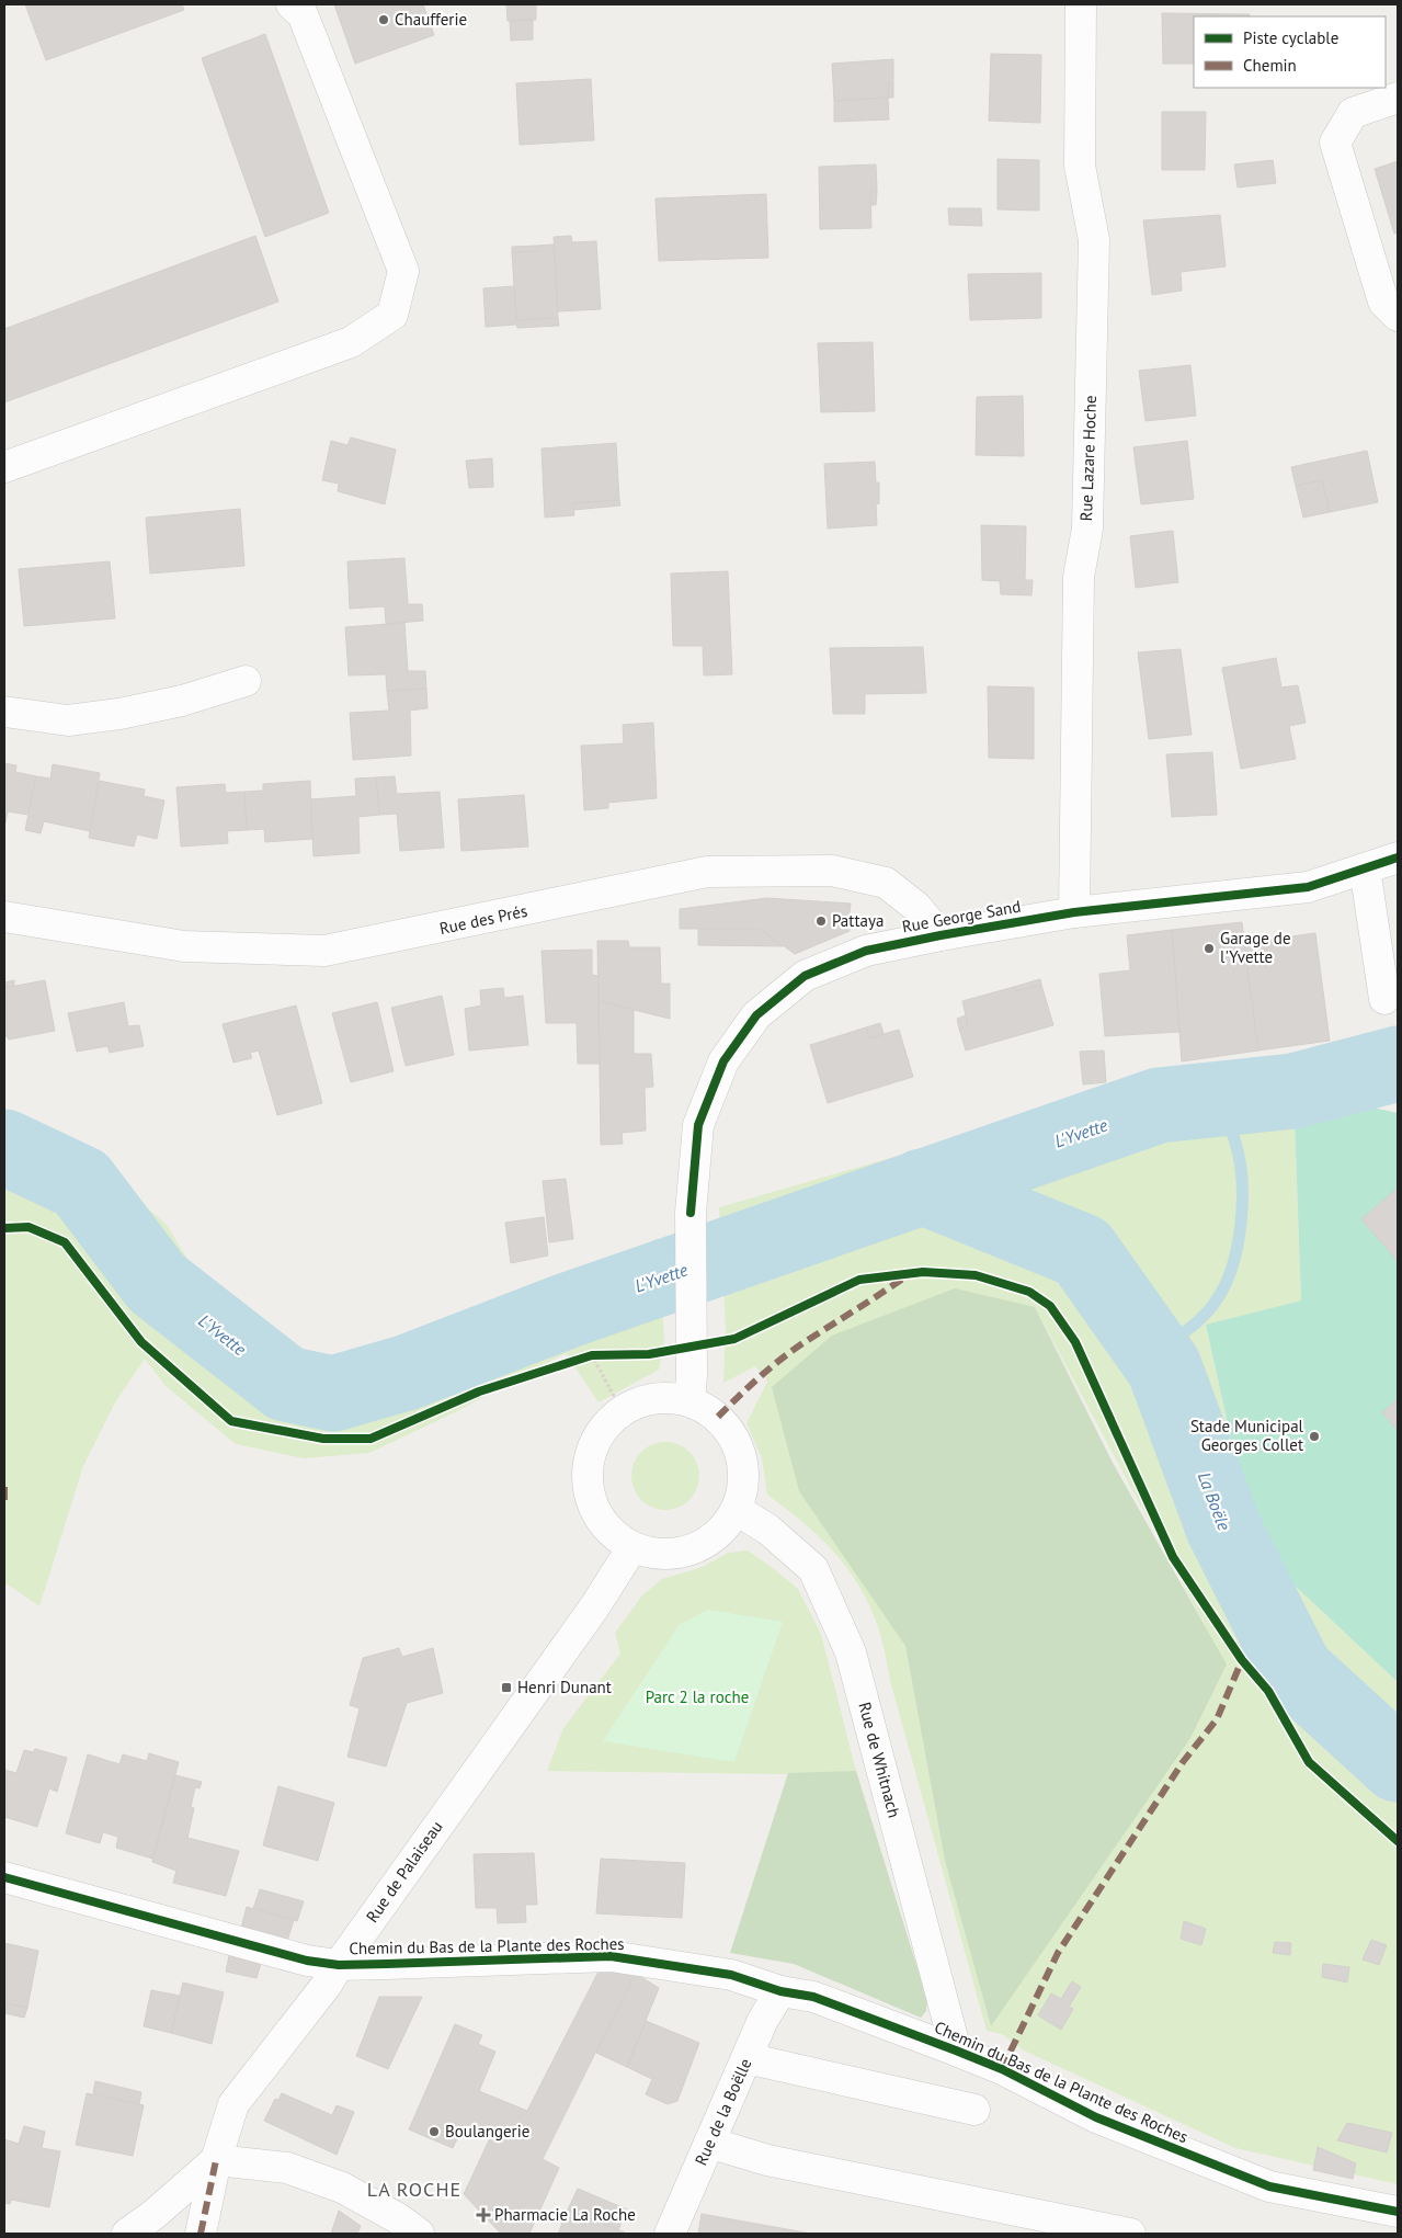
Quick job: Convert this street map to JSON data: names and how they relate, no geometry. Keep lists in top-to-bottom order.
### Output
{
  "streets": {
    "street": [
      "Rue Lazare Hoche",
      "Rue George Sand",
      "Rue des Prés",
      "Rue de Whitnach",
      "Rue de Palaiseau",
      "Chemin du Bas de la Plante des Roches",
      "Rue de la Boëlle"
    ]
  },
  "crossings": [
    ["Rue Lazare Hoche", "Rue George Sand"],
    ["Rue George Sand", "Rue des Prés"],
    ["Rue George Sand", "Rue de Whitnach"],
    ["Rue George Sand", "Rue de Palaiseau"],
    ["Rue de Whitnach", "Rue de Palaiseau"],
    ["Rue de Whitnach", "Chemin du Bas de la Plante des Roches"],
    ["Rue de Palaiseau", "Chemin du Bas de la Plante des Roches"],
    ["Chemin du Bas de la Plante des Roches", "Rue de la Boëlle"]
  ],
  "districts": ["LA ROCHE"],
  "water": ["L'Yvette", "La Boële"],
  "parks": ["Parc 2 la roche"],
  "places": {
    "other": [
      "Chaufferie",
      "Pattaya",
      "Garage de l'Yvette",
      "Stade Municipal Georges Collet",
      "Boulangerie"
    ],
    "transit": ["Henri Dunant"],
    "health": ["Pharmacie La Roche"]
  },
  "legend": ["Piste cyclable", "Chemin"]
}
